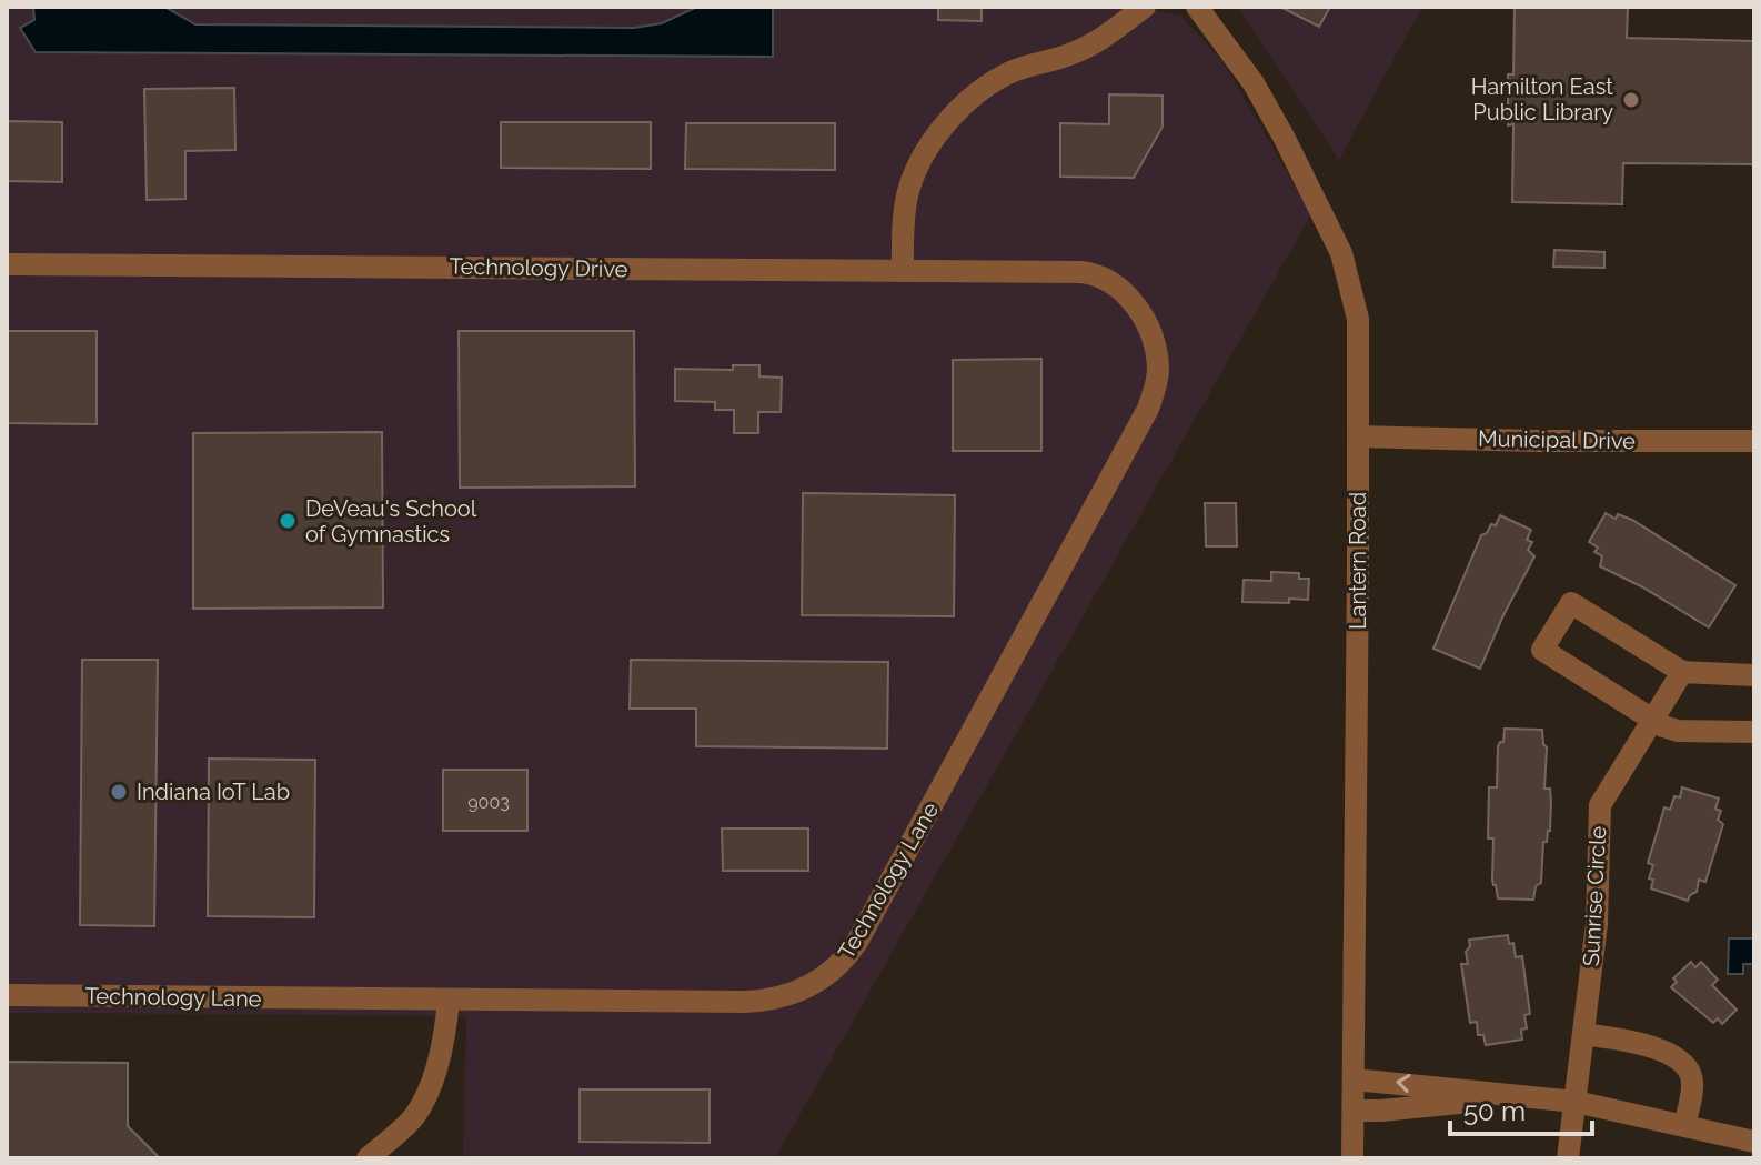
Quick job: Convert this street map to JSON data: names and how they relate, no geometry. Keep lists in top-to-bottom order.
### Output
{
  "streets": {
    "street": [
      "Technology Drive",
      "Municipal Drive",
      "Lantern Road",
      "Technology Lane",
      "Sunrise Circle"
    ]
  },
  "crossings": [
    ["Technology Drive", "Technology Lane"],
    ["Municipal Drive", "Lantern Road"]
  ],
  "places": ["Hamilton East Public Library", "DeVeau's School of Gymnastics", "Indiana IoT Lab"],
  "house_numbers": ["9003"],
  "scale_bar": "50 m"
}
